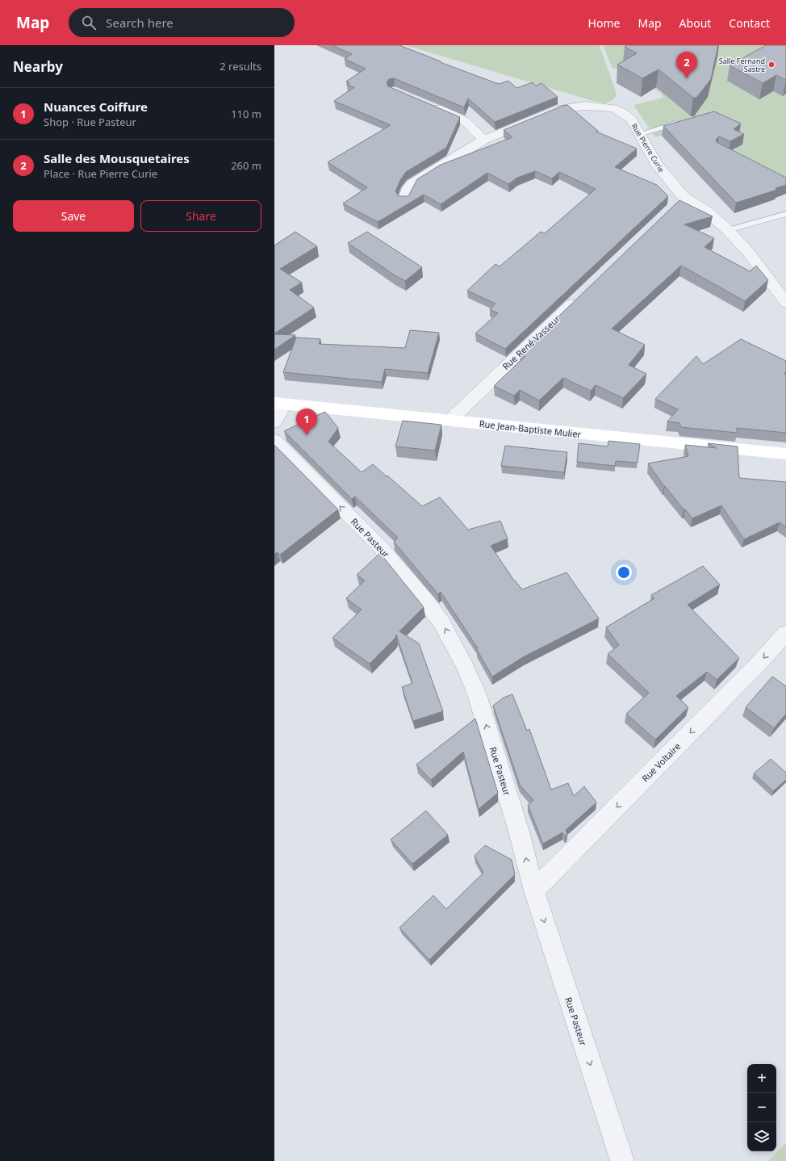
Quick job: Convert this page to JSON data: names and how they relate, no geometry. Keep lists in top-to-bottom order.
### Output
{
  "streets": {
    "main road": ["Rue Jean-Baptiste Mulier"],
    "street": [
      "Rue Pierre Curie",
      "Rue René Vasseur",
      "Rue Pasteur",
      "Rue Voltaire"
    ]
  },
  "crossings": [
    ["Rue René Vasseur", "Rue Jean-Baptiste Mulier"],
    ["Rue Pasteur", "Rue Voltaire"]
  ],
  "one_way": ["Rue Voltaire"],
  "places": ["Salle Fernand Sastre"],
  "page": {
    "header": "Map",
    "search": "Search here",
    "nav": [
      "Home",
      "Map",
      "About",
      "Contact"
    ],
    "heading": ["Nearby", "2 results"],
    "pins": ["2", "1"],
    "list": [
      {
        "mark": "1",
        "name": "Nuances Coiffure",
        "note": "Shop · Rue Pasteur",
        "value": "110 m"
      },
      {
        "mark": "2",
        "name": "Salle des Mousquetaires",
        "note": "Place · Rue Pierre Curie",
        "value": "260 m"
      }
    ],
    "buttons": ["Save", "Share"],
    "map_buttons": ["+", "−"]
  }
}
